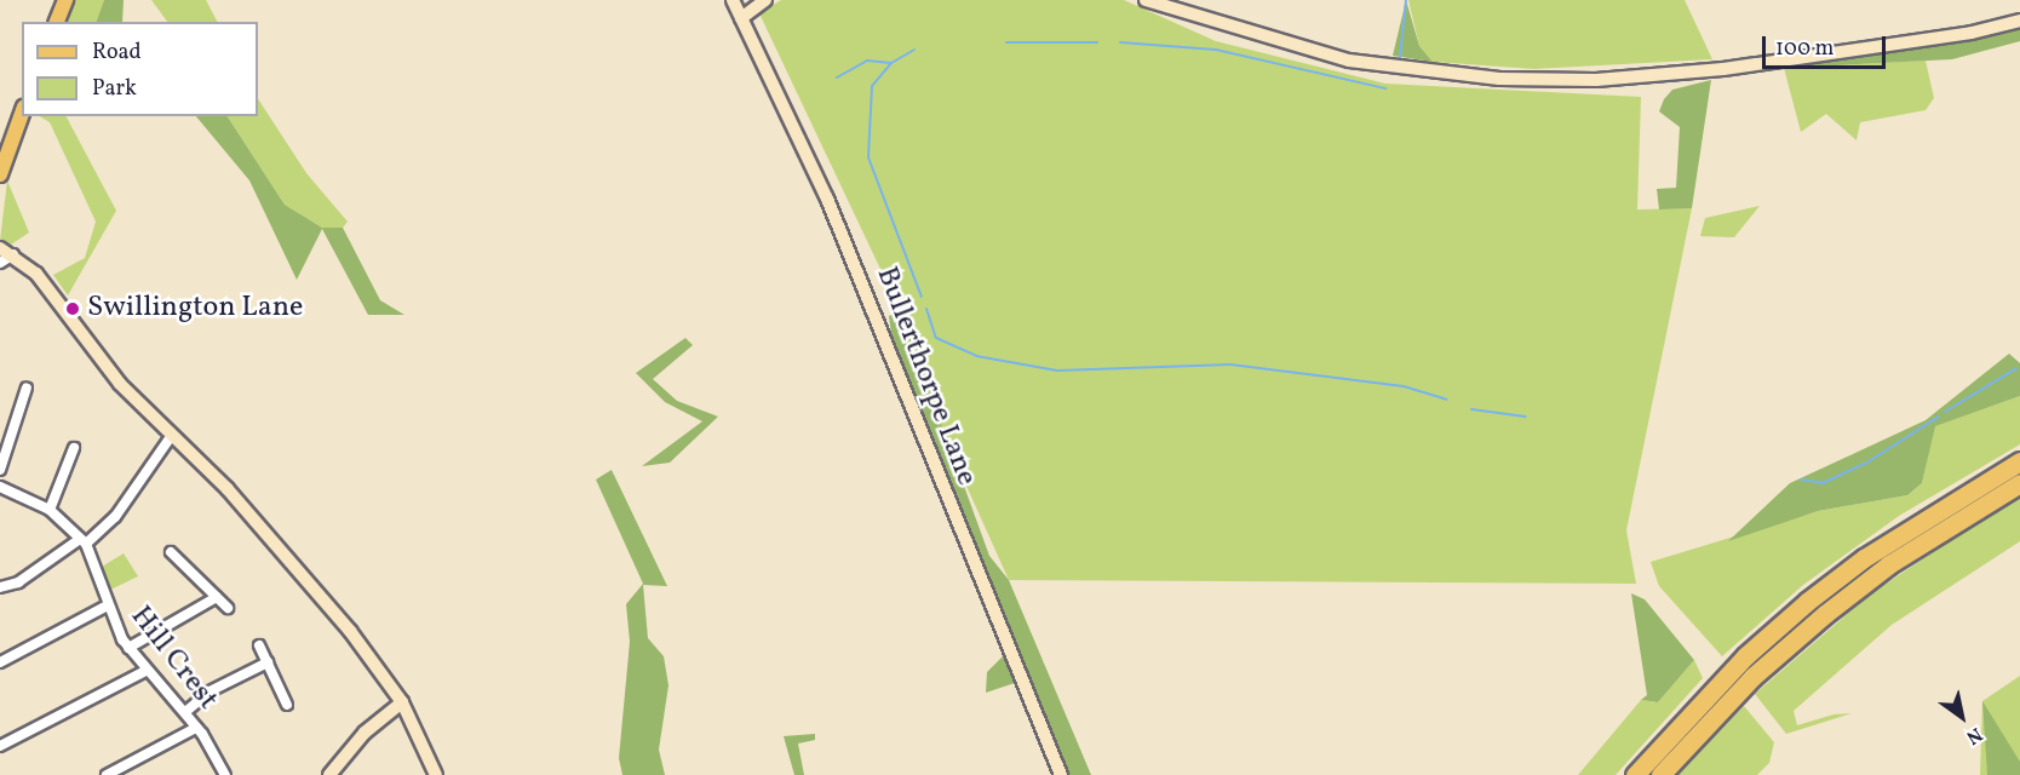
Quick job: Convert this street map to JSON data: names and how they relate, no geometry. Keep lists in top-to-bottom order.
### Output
{
  "streets": {
    "street": ["Bullerthorpe Lane", "Hill Crest"]
  },
  "places": ["Swillington Lane"],
  "legend": ["Road", "Park"],
  "scale_bar": "100 m",
  "north": "bottom right"
}
